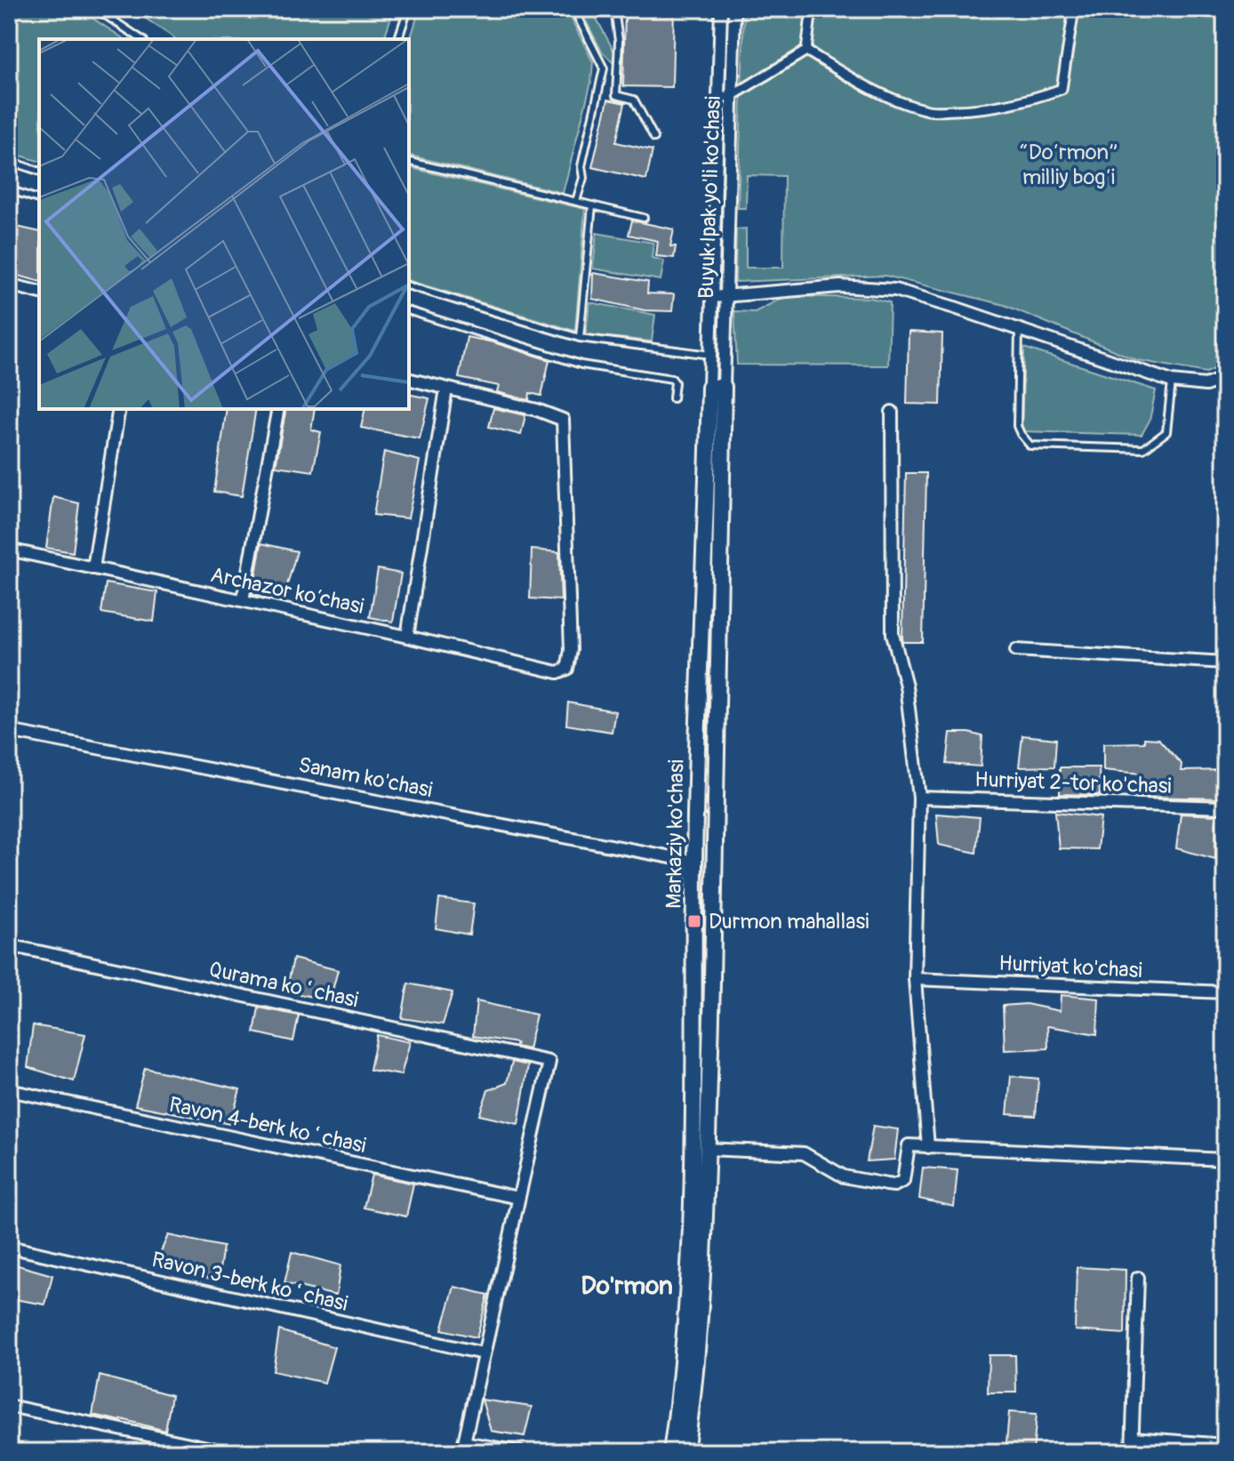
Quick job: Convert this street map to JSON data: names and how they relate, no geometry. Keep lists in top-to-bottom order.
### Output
{
  "streets": {
    "street": [
      "Buyuk Ipak yo'li ko'chasi",
      "Archazor ko‘chasi",
      "Sanam ko'chasi",
      "Hurriyat 2-tor ko'chasi",
      "Markaziy ko'chasi",
      "Hurriyat ko'chasi",
      "Qurama koʻchasi",
      "Ravon 4-berk koʻchasi",
      "Ravon 3-berk koʻchasi"
    ]
  },
  "crossings": [
    ["Buyuk Ipak yo'li ko'chasi", "Markaziy ko'chasi"],
    ["Sanam ko'chasi", "Markaziy ko'chasi"],
    ["Qurama koʻchasi", "Ravon 4-berk koʻchasi"]
  ],
  "districts": ["Do'rmon"],
  "parks": ["“Do‘rmon” milliy bog‘i"],
  "places": {
    "transit": ["Durmon mahallasi"]
  }
}
